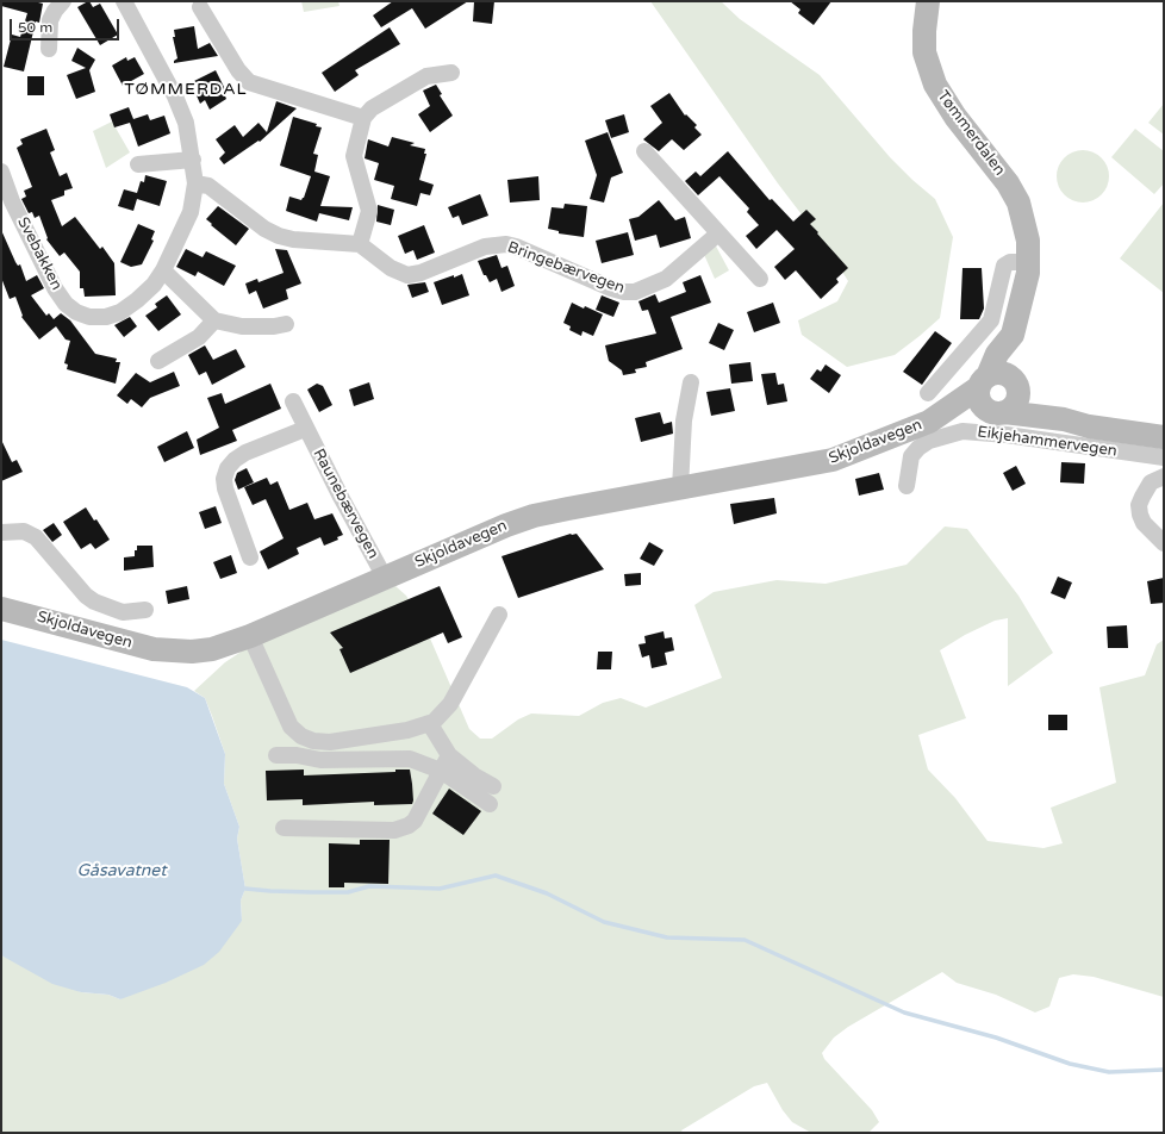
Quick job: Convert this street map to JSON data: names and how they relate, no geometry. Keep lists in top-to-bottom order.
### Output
{
  "streets": {
    "main road": ["Tømmerdalen", "Skjoldavegen"],
    "street": [
      "Svebakken",
      "Bringebærvegen",
      "Eikjehammervegen",
      "Raunebærvegen"
    ]
  },
  "crossings": [
    ["Tømmerdalen", "Skjoldavegen"],
    ["Skjoldavegen", "Raunebærvegen"]
  ],
  "districts": ["TØMMERDAL"],
  "water": ["Gåsavatnet"],
  "scale_bar": "50 m"
}
